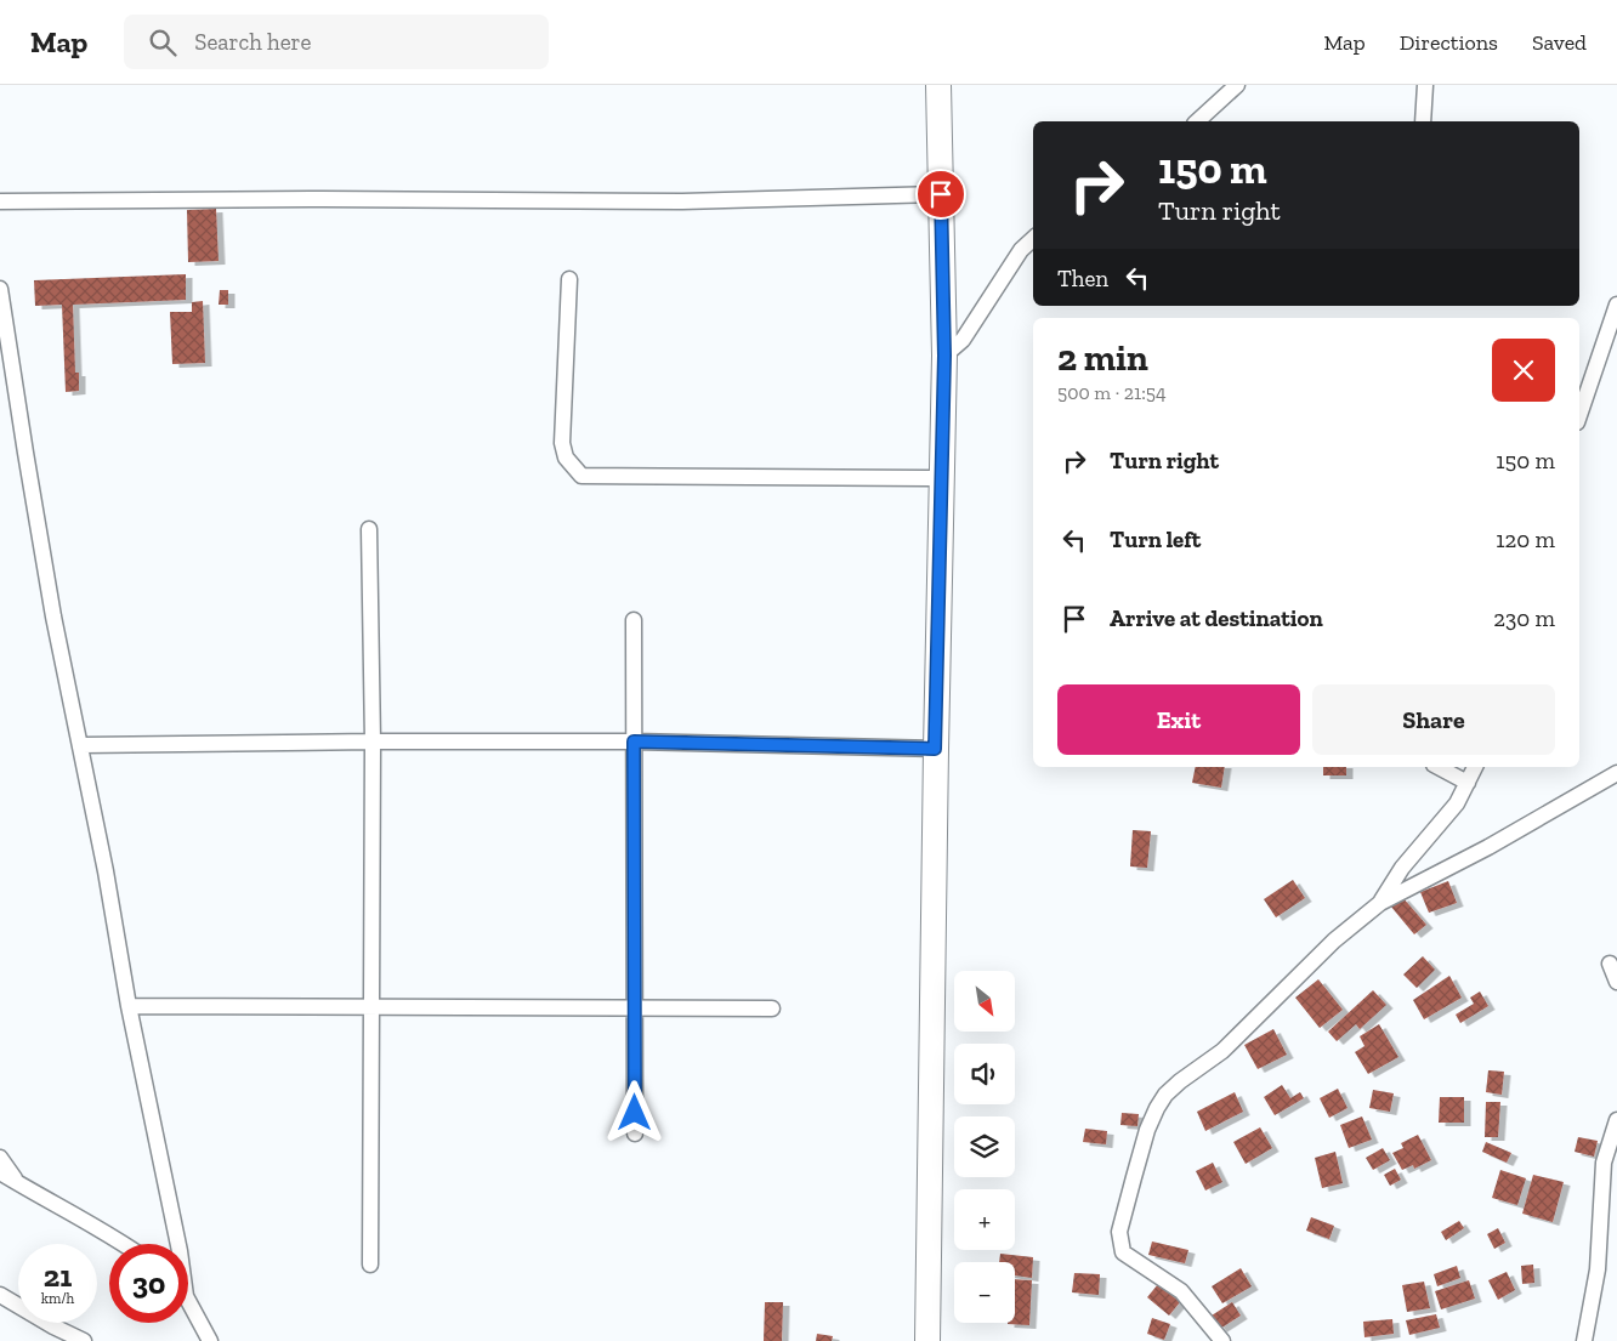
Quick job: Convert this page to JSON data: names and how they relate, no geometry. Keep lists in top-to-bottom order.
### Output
{
  "north": "bottom right",
  "page": {
    "header": "Map",
    "search": "Search here",
    "nav": ["Map", "Directions", "Saved"],
    "turn": ["150 m", "Turn right"],
    "then": "Then",
    "heading": ["2 min", "500 m · 21:54"],
    "list": [
      {
        "name": "Turn right",
        "value": "150 m"
      },
      {
        "name": "Turn left",
        "value": "120 m"
      },
      {
        "name": "Arrive at destination",
        "value": "230 m"
      }
    ],
    "buttons": ["Exit", "Share"],
    "map_buttons": ["+", "−"],
    "speed": "21 km/h",
    "limit": "30"
  }
}
